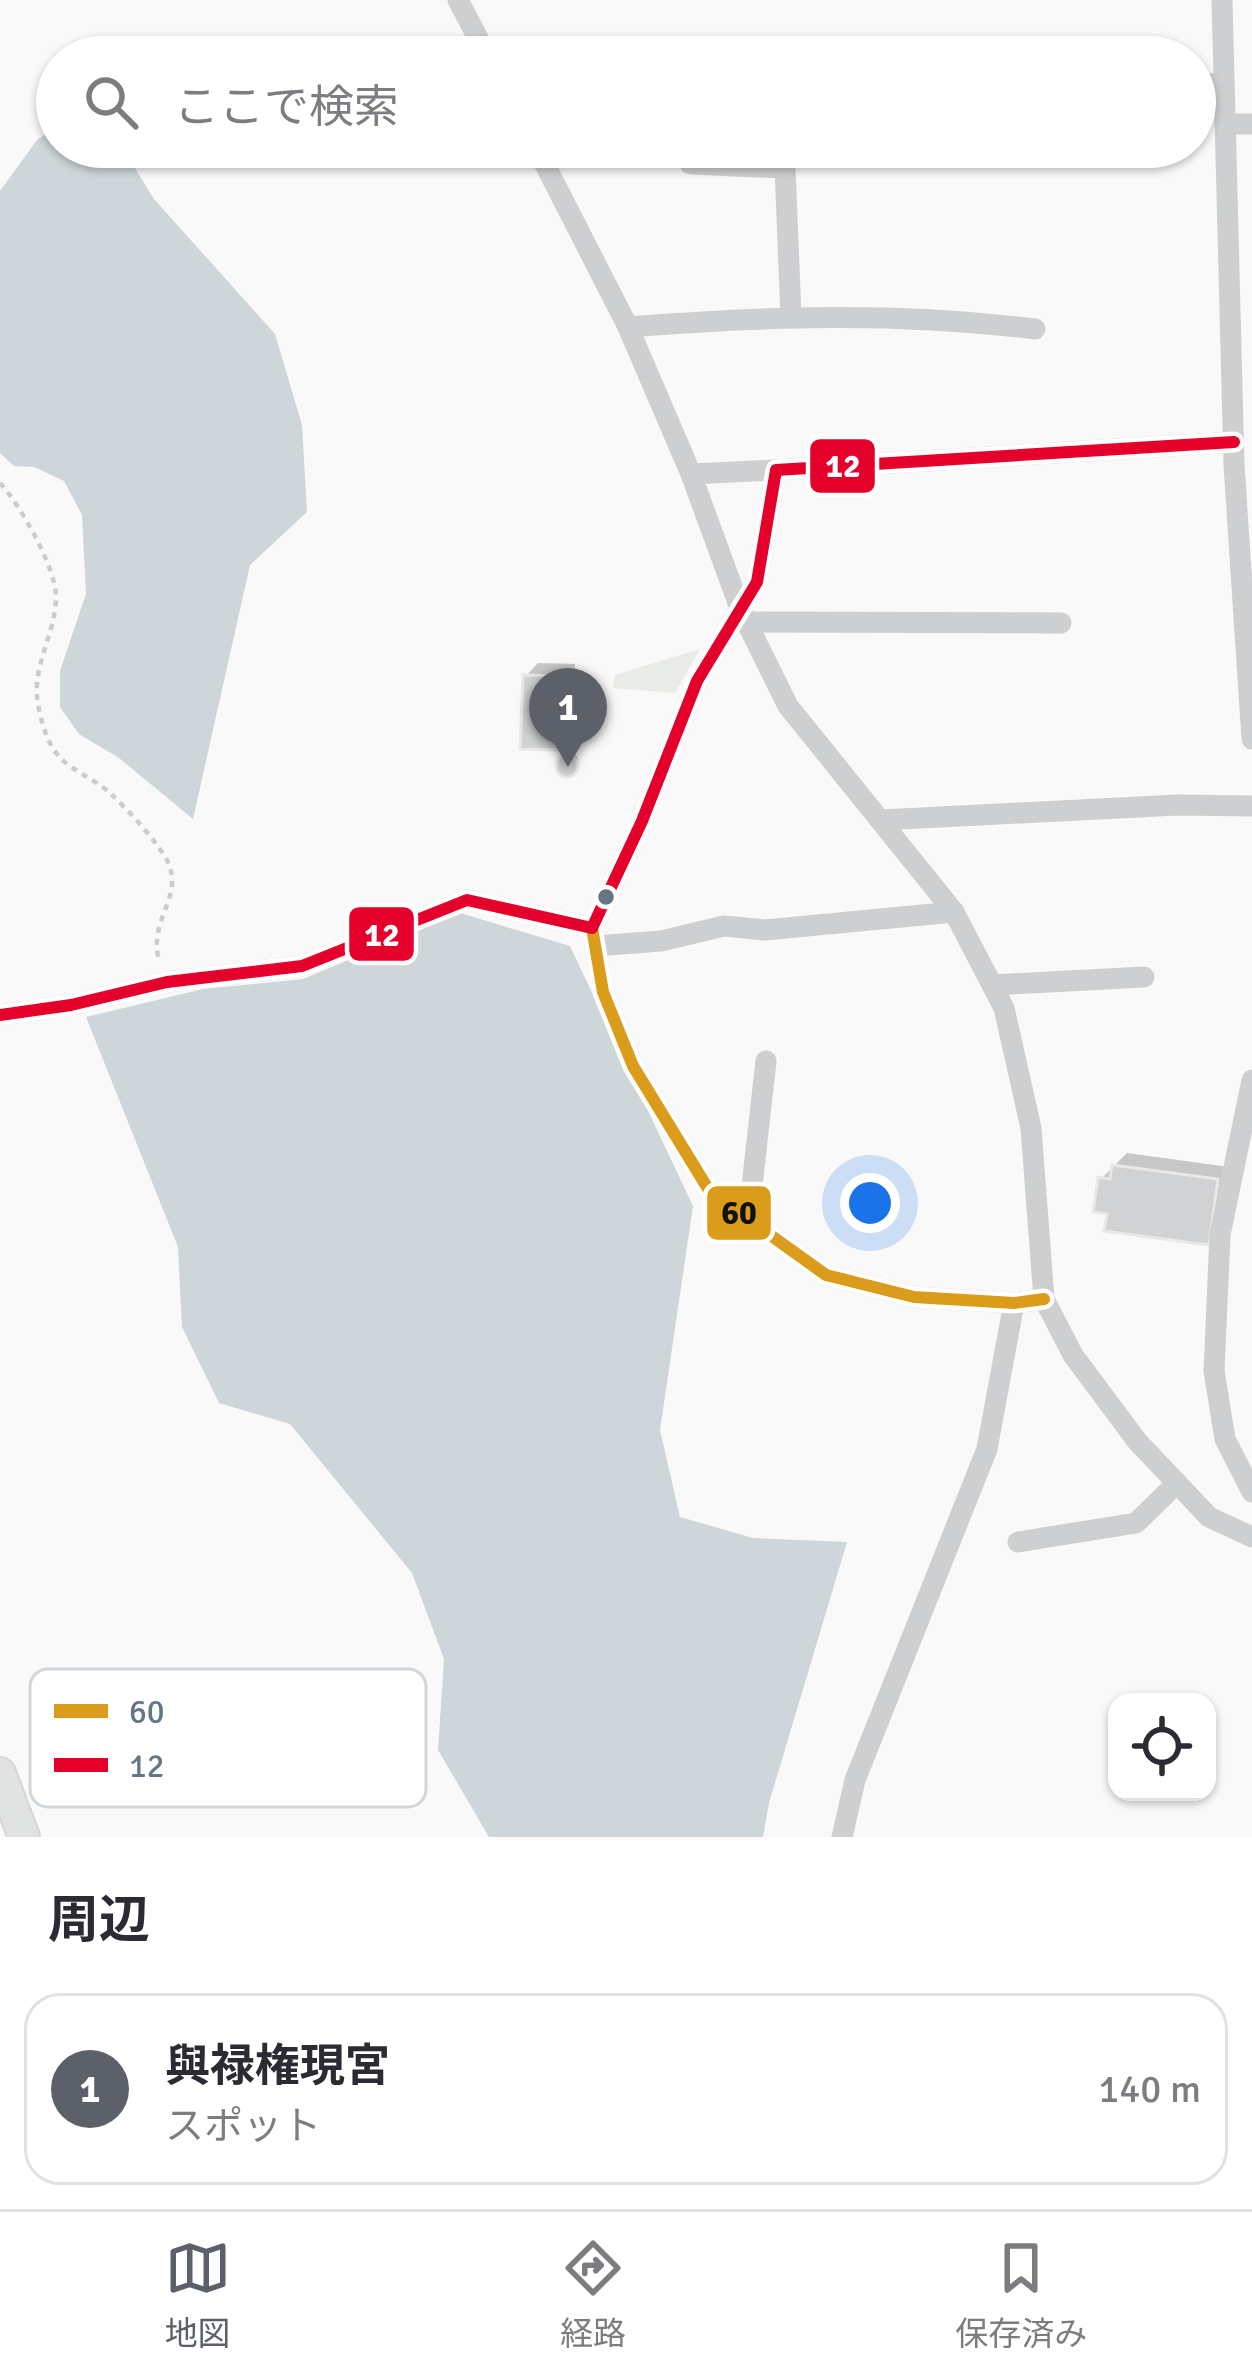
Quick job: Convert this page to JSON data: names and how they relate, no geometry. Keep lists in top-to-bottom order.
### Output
{
  "lines": ["transit line 12", "transit line 60"],
  "legend": ["60", "12"],
  "page": {
    "search": "ここで検索",
    "pins": "1",
    "heading": "周辺",
    "list": [
      {
        "mark": "1",
        "name": "與禄権現宮",
        "note": "スポット",
        "value": "140 m"
      }
    ],
    "nav": ["地図", "経路", "保存済み"]
  }
}
